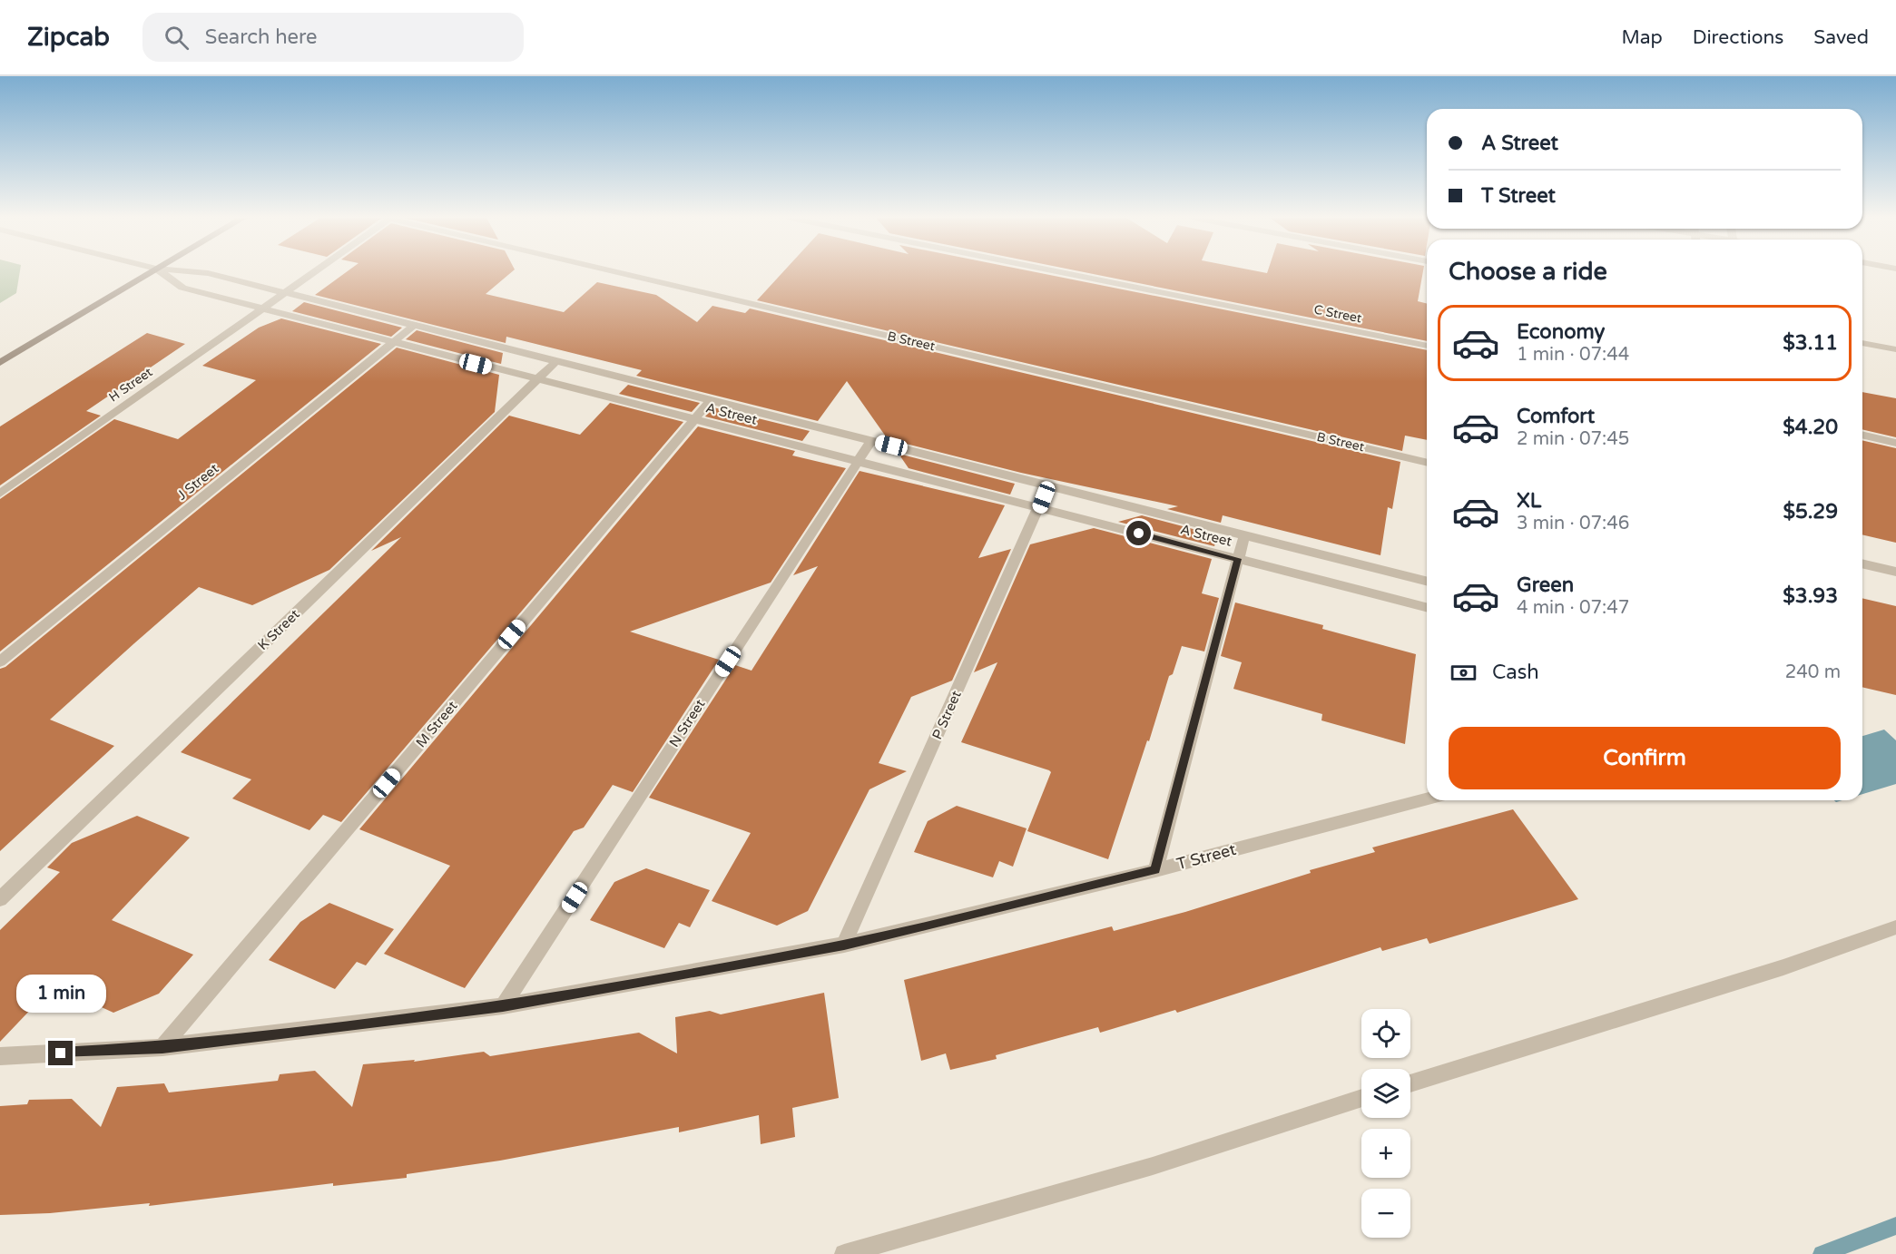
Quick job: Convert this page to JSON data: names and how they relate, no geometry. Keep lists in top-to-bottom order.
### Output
{
  "streets": {
    "street": [
      "C Street",
      "B Street",
      "H Street",
      "A Street",
      "J Street",
      "K Street",
      "P Street",
      "N Street",
      "M Street",
      "T Street"
    ]
  },
  "crossings": [
    ["H Street", "A Street"],
    ["A Street", "J Street"],
    ["A Street", "K Street"],
    ["A Street", "P Street"],
    ["A Street", "N Street"],
    ["A Street", "M Street"],
    ["P Street", "T Street"],
    ["N Street", "T Street"],
    ["M Street", "T Street"]
  ],
  "page": {
    "header": "Zipcab",
    "search": "Search here",
    "nav": ["Map", "Directions", "Saved"],
    "banner": ["A Street", "T Street"],
    "heading": "Choose a ride",
    "list": [
      {
        "name": "Economy",
        "note": "1 min · 07:44",
        "value": "$3.11"
      },
      {
        "name": "Comfort",
        "note": "2 min · 07:45",
        "value": "$4.20"
      },
      {
        "name": "XL",
        "note": "3 min · 07:46",
        "value": "$5.29"
      },
      {
        "name": "Green",
        "note": "4 min · 07:47",
        "value": "$3.93"
      }
    ],
    "pay": ["Cash", "240 m"],
    "buttons": "Confirm",
    "bubble": "1 min",
    "map_buttons": ["+", "−"]
  }
}
